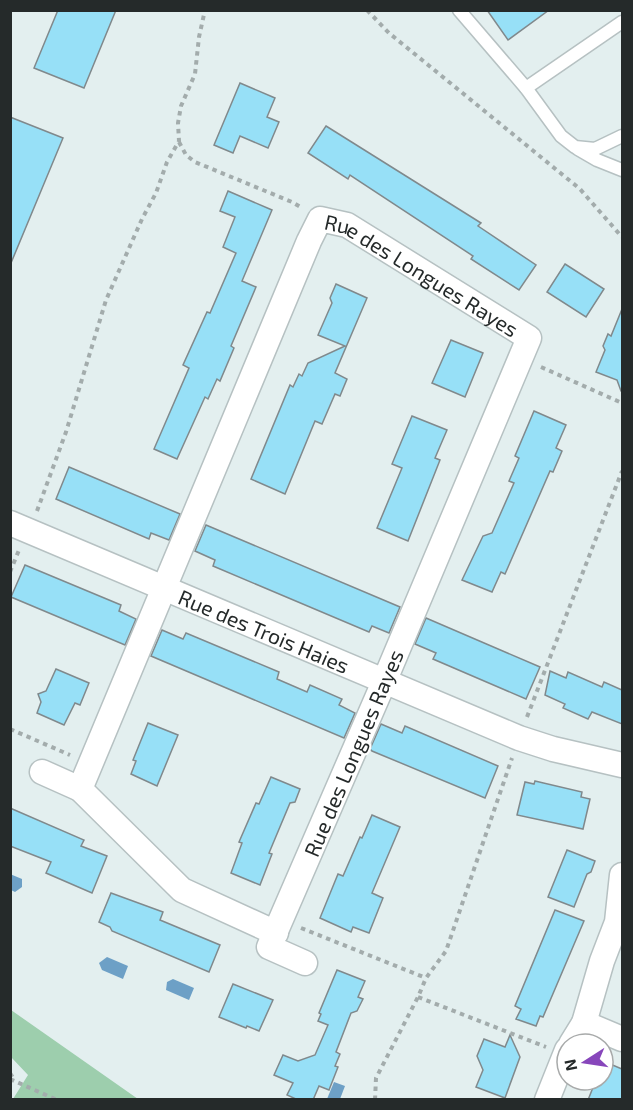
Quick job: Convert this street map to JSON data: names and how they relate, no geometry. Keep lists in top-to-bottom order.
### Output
{
  "streets": {
    "street": ["Rue des Longues Rayes", "Rue des Trois Haies"]
  },
  "crossings": [
    ["Rue des Longues Rayes", "Rue des Trois Haies"]
  ],
  "north": "left"
}
